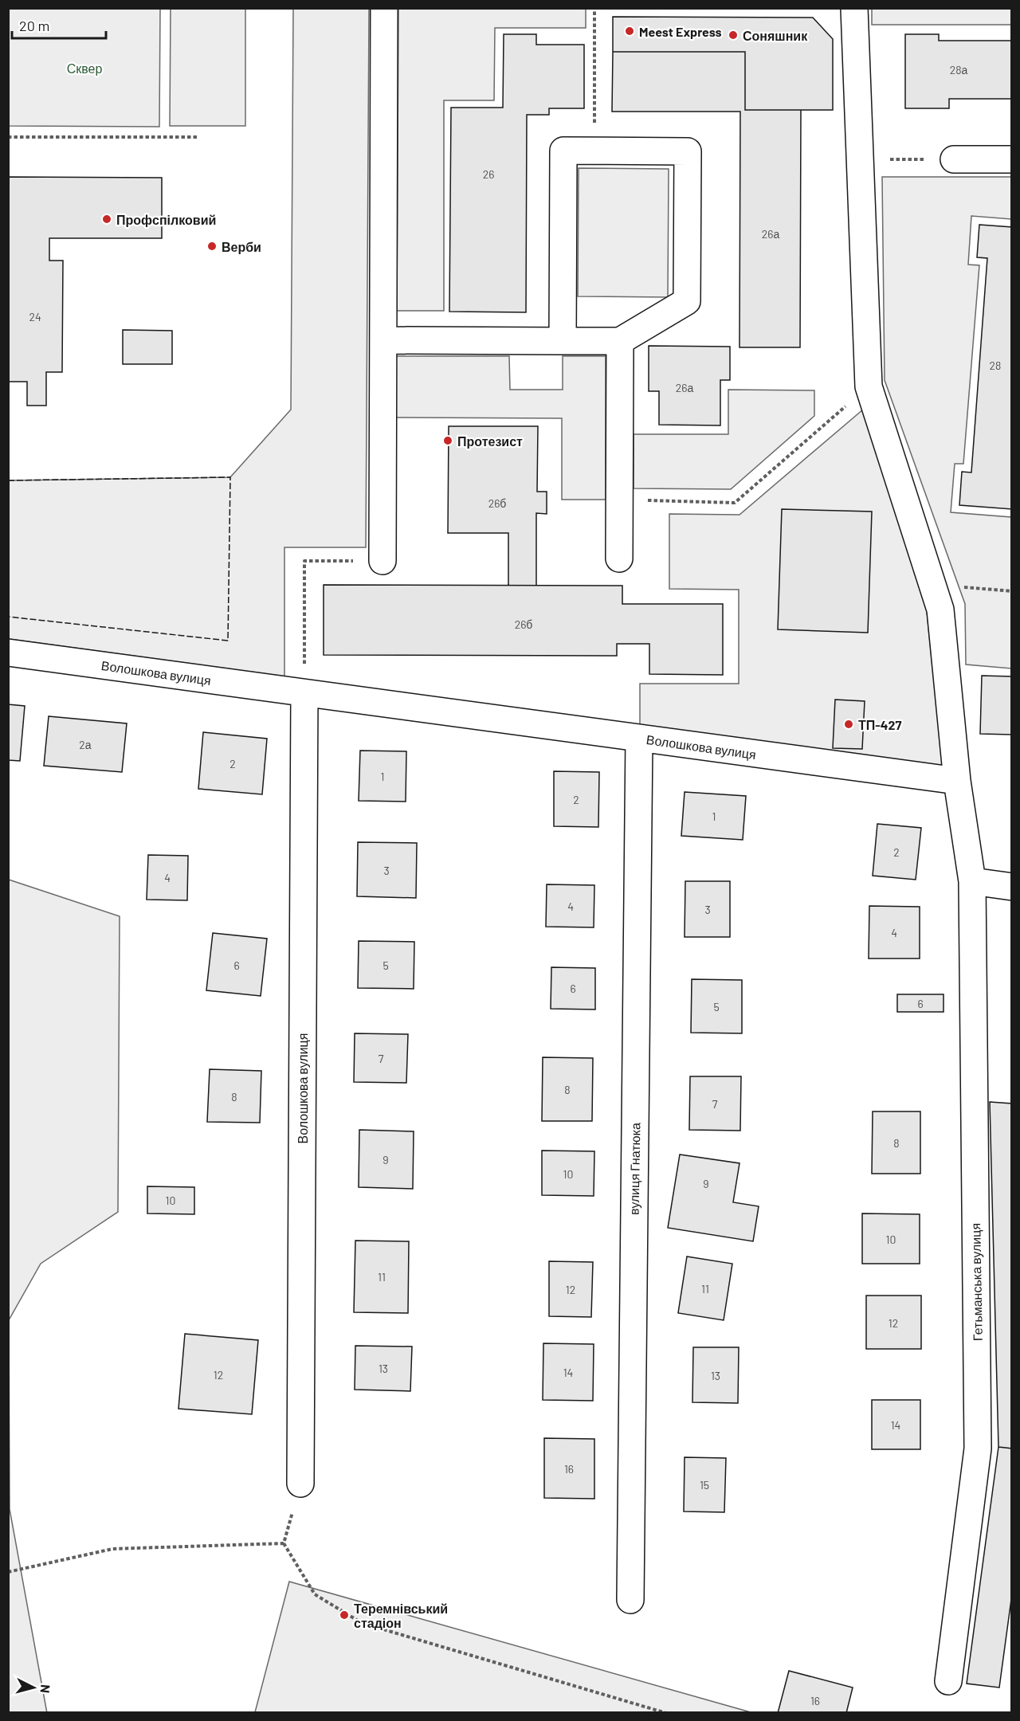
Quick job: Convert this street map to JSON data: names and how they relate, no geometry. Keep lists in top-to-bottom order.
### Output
{
  "streets": {
    "street": ["Волошкова вулиця", "вулиця Гнатюка", "Гетьманська вулиця"]
  },
  "crossings": [
    ["Волошкова вулиця", "вулиця Гнатюка"]
  ],
  "parks": ["Сквер"],
  "places": [
    "Meest Express",
    "Соняшник",
    "Профспілковий",
    "Верби",
    "Протезист",
    "ТП-427",
    "Теремнівський стадіон"
  ],
  "house_numbers": [
    "28а",
    "26",
    "26а",
    "24",
    "28",
    "26а",
    "26б",
    "26б",
    "2а",
    "2",
    "1",
    "2",
    "1",
    "2",
    "3",
    "4",
    "4",
    "3",
    "4",
    "6",
    "5",
    "6",
    "6",
    "5",
    "7",
    "8",
    "8",
    "7",
    "8",
    "9",
    "10",
    "9",
    "10",
    "10",
    "11",
    "11",
    "12",
    "12",
    "13",
    "14",
    "12",
    "13",
    "14",
    "16",
    "15",
    "16"
  ],
  "scale_bar": "20 m",
  "north": "right"
}
